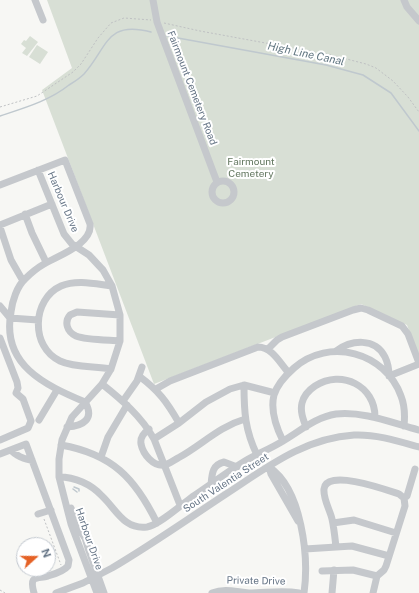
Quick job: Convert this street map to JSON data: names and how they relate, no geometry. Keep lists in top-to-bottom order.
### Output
{
  "streets": {
    "street": [
      "Fairmount Cemetery Road",
      "Harbour Drive",
      "South Valentia Street",
      "Private Drive"
    ]
  },
  "crossings": [
    ["Harbour Drive", "South Valentia Street"]
  ],
  "water": ["High Line Canal"],
  "parks": ["Fairmount Cemetery"],
  "north": "right"
}
